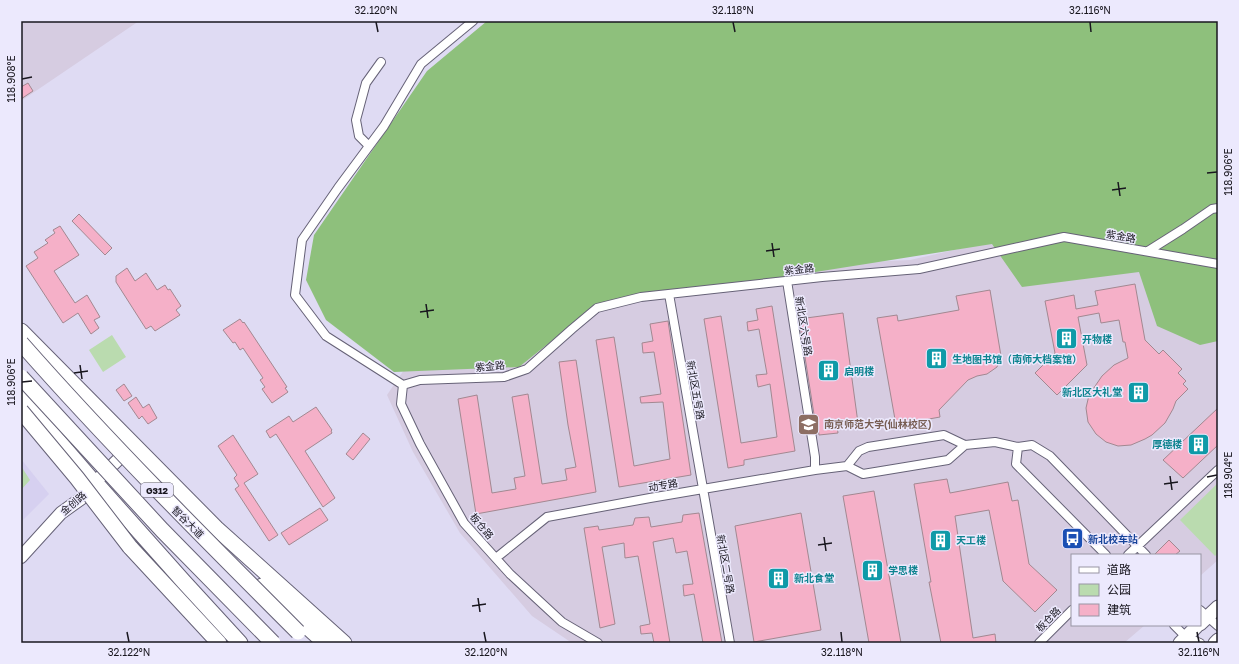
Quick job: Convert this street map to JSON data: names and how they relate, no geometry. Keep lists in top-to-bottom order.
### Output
{
  "streets": {
    "highway": ["G312", "智谷大道"],
    "street": [
      "紫金路",
      "新北区六号路",
      "新北区五号路",
      "动专路",
      "金创路",
      "板仓路",
      "新北区二号路"
    ]
  },
  "crossings": [
    ["紫金路", "新北区六号路"],
    ["紫金路", "新北区五号路"],
    ["紫金路", "板仓路"],
    ["新北区六号路", "动专路"],
    ["新北区五号路", "动专路"],
    ["新北区五号路", "新北区二号路"],
    ["动专路", "板仓路"],
    ["动专路", "新北区二号路"]
  ],
  "places": {
    "building": [
      "开物楼",
      "生地图书馆（南师大档案馆）",
      "启明楼",
      "新北区大礼堂",
      "厚德楼",
      "天工楼",
      "学思楼",
      "新北食堂"
    ],
    "school or university": ["南京师范大学(仙林校区)"],
    "bus stop": ["新北校车站"]
  },
  "legend": ["道路", "公园", "建筑"],
  "coordinates": [
    "32.120°N",
    "32.118°N",
    "32.116°N",
    "118.908°E",
    "118.906°E",
    "118.904°E",
    "32.122°N"
  ]
}
